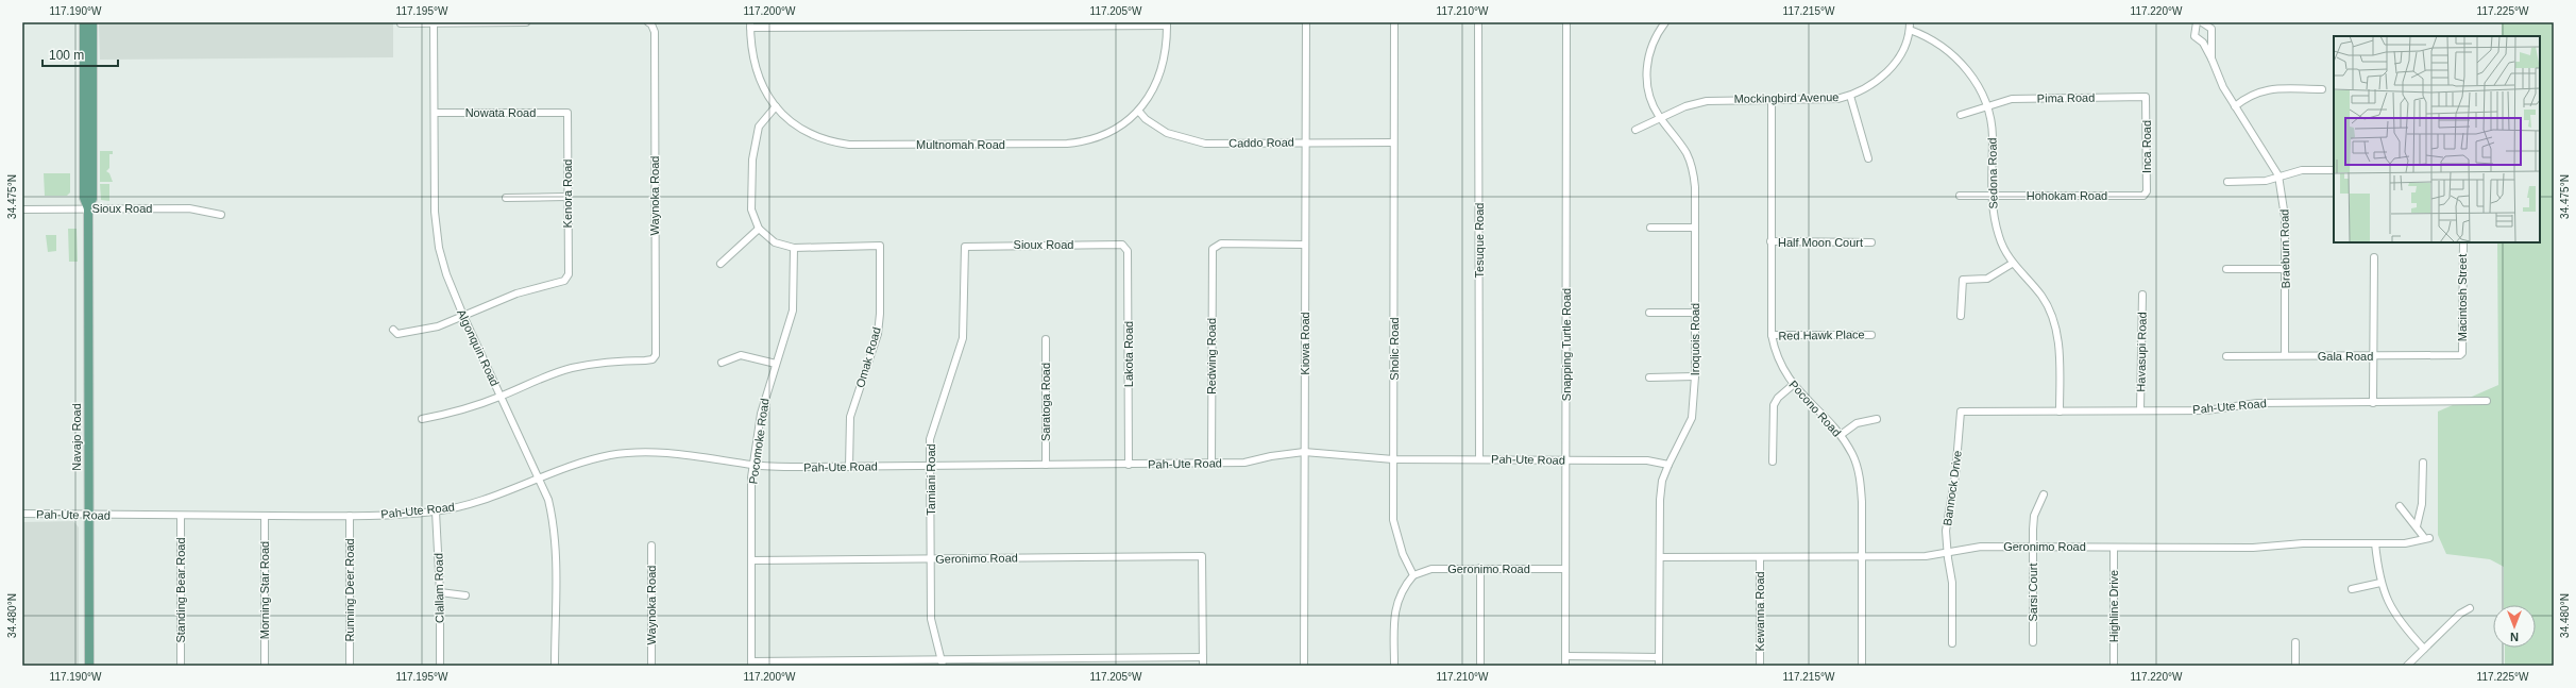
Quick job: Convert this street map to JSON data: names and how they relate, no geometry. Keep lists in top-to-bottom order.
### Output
{
  "streets": {
    "main road": ["Navajo Road"],
    "street": [
      "Mockingbird Avenue",
      "Pima Road",
      "Nowata Road",
      "Caddo Road",
      "Multnomah Road",
      "Inca Road",
      "Sedona Road",
      "Kenora Road",
      "Waynoka Road",
      "Hohokam Road",
      "Sioux Road",
      "Tesuque Road",
      "Half Moon Court",
      "Braeburn Road",
      "Macintosh Street",
      "Red Hawk Place",
      "Iroquois Road",
      "Kiowa Road",
      "Snapping Turtle Road",
      "Algonquin Road",
      "Sholic Road",
      "Havasupi Road",
      "Lakota Road",
      "Redwing Road",
      "Gala Road",
      "Omak Road",
      "Saratoga Road",
      "Pah-Ute Road",
      "Pocono Road",
      "Pocomoke Road",
      "Tamiani Road",
      "Bannock Drive",
      "Geronimo Road",
      "Clallam Road",
      "Standing Bear Road",
      "Morning Star Road",
      "Running Deer Road",
      "Sarsi Court",
      "Highline Drive",
      "Kewanna Road"
    ]
  },
  "crossings": [
    ["Mockingbird Avenue", "Sedona Road"],
    ["Mockingbird Avenue", "Iroquois Road"],
    ["Mockingbird Avenue", "Pocono Road"],
    ["Pima Road", "Inca Road"],
    ["Pima Road", "Sedona Road"],
    ["Nowata Road", "Kenora Road"],
    ["Nowata Road", "Algonquin Road"],
    ["Caddo Road", "Multnomah Road"],
    ["Caddo Road", "Kiowa Road"],
    ["Caddo Road", "Sholic Road"],
    ["Inca Road", "Hohokam Road"],
    ["Sedona Road", "Hohokam Road"],
    ["Sedona Road", "Pah-Ute Road"],
    ["Kenora Road", "Algonquin Road"],
    ["Waynoka Road", "Algonquin Road"],
    ["Sioux Road", "Lakota Road"],
    ["Sioux Road", "Navajo Road"],
    ["Sioux Road", "Tamiani Road"],
    ["Tesuque Road", "Pah-Ute Road"],
    ["Half Moon Court", "Pocono Road"],
    ["Braeburn Road", "Gala Road"],
    ["Macintosh Street", "Gala Road"],
    ["Red Hawk Place", "Pocono Road"],
    ["Iroquois Road", "Pah-Ute Road"],
    ["Iroquois Road", "Geronimo Road"],
    ["Kiowa Road", "Redwing Road"],
    ["Kiowa Road", "Pah-Ute Road"],
    ["Snapping Turtle Road", "Pah-Ute Road"],
    ["Snapping Turtle Road", "Geronimo Road"],
    ["Algonquin Road", "Pah-Ute Road"],
    ["Sholic Road", "Pah-Ute Road"],
    ["Sholic Road", "Geronimo Road"],
    ["Havasupi Road", "Pah-Ute Road"],
    ["Lakota Road", "Pah-Ute Road"],
    ["Redwing Road", "Pah-Ute Road"],
    ["Omak Road", "Pah-Ute Road"],
    ["Omak Road", "Pocomoke Road"],
    ["Saratoga Road", "Pah-Ute Road"],
    ["Pah-Ute Road", "Navajo Road"],
    ["Pah-Ute Road", "Pocomoke Road"],
    ["Pah-Ute Road", "Tamiani Road"],
    ["Pah-Ute Road", "Bannock Drive"],
    ["Pah-Ute Road", "Clallam Road"],
    ["Pah-Ute Road", "Standing Bear Road"],
    ["Pah-Ute Road", "Morning Star Road"],
    ["Pah-Ute Road", "Running Deer Road"],
    ["Pocono Road", "Geronimo Road"],
    ["Pocomoke Road", "Geronimo Road"],
    ["Tamiani Road", "Geronimo Road"],
    ["Bannock Drive", "Geronimo Road"],
    ["Geronimo Road", "Sarsi Court"],
    ["Geronimo Road", "Highline Drive"],
    ["Geronimo Road", "Kewanna Road"]
  ],
  "scale_bar": "100 m",
  "north": "bottom",
  "coordinates": [
    "117.190°W",
    "117.195°W",
    "117.200°W",
    "117.205°W",
    "117.210°W",
    "117.215°W",
    "117.220°W",
    "117.225°W",
    "34.475°N",
    "34.480°N"
  ]
}
